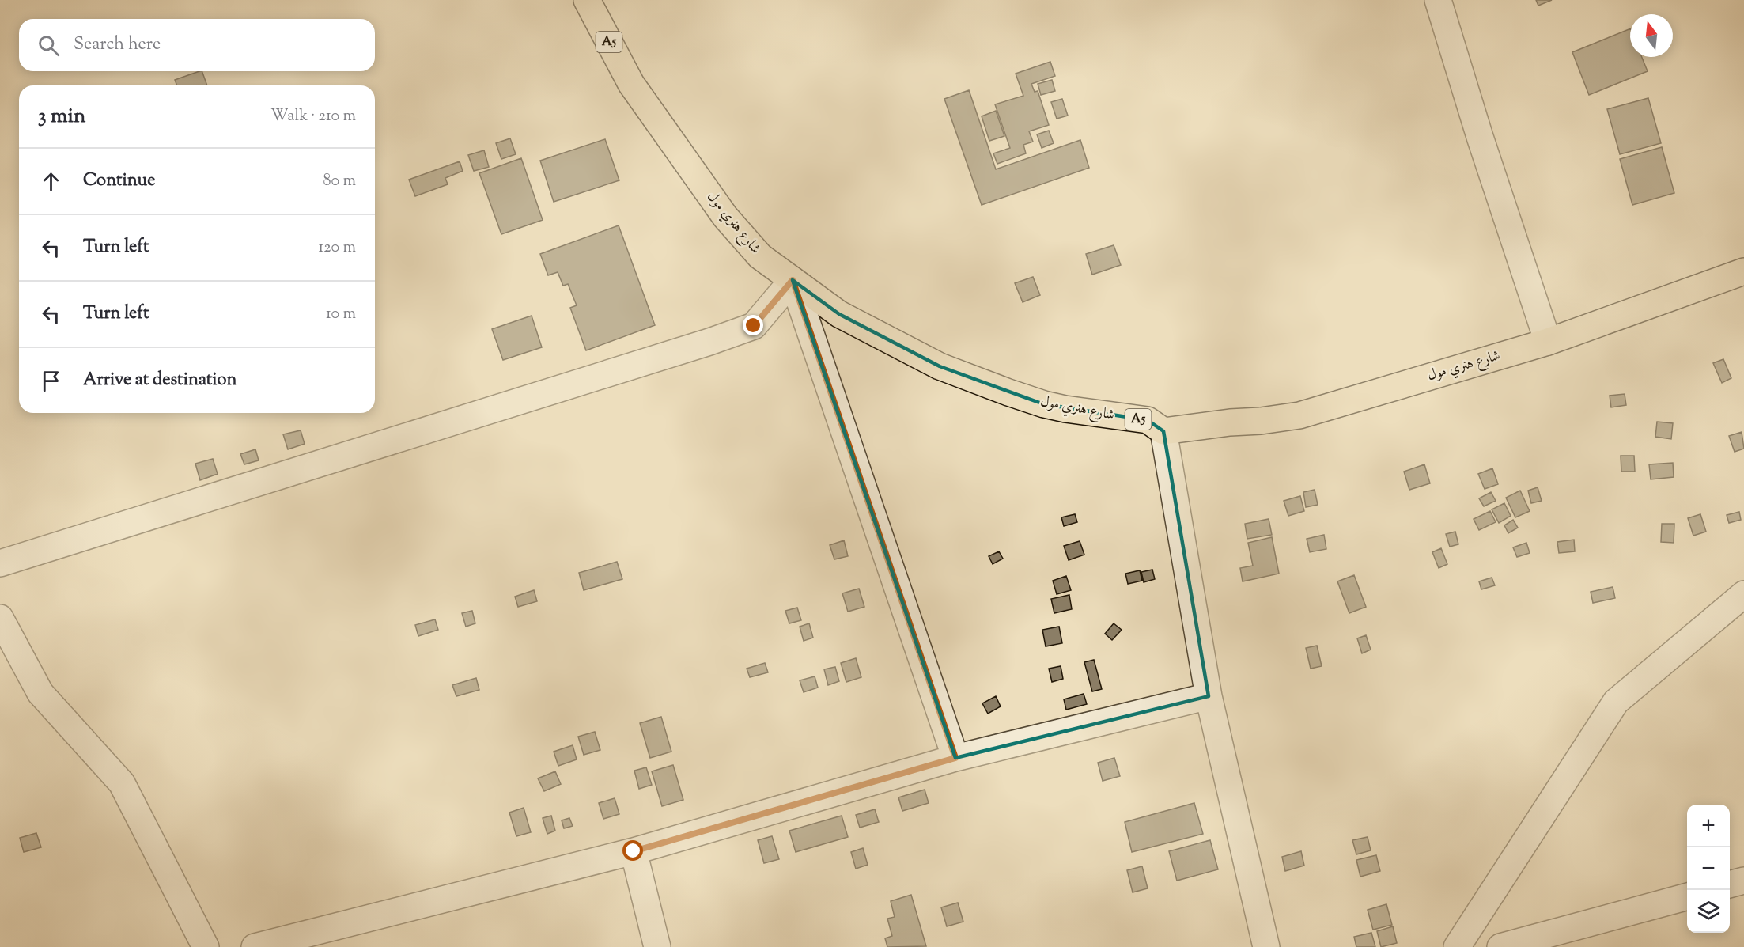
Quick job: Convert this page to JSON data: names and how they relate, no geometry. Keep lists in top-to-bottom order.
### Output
{
  "streets": {
    "highway": ["A5", "شارع هنري مول"]
  },
  "north": "top",
  "page": {
    "search": "Search here",
    "heading": ["3 min", "Walk · 210 m"],
    "list": [
      ["Continue", "80 m"],
      ["Turn left", "120 m"],
      ["Turn left", "10 m"],
      "Arrive at destination"
    ],
    "map_buttons": ["+", "−"]
  }
}
